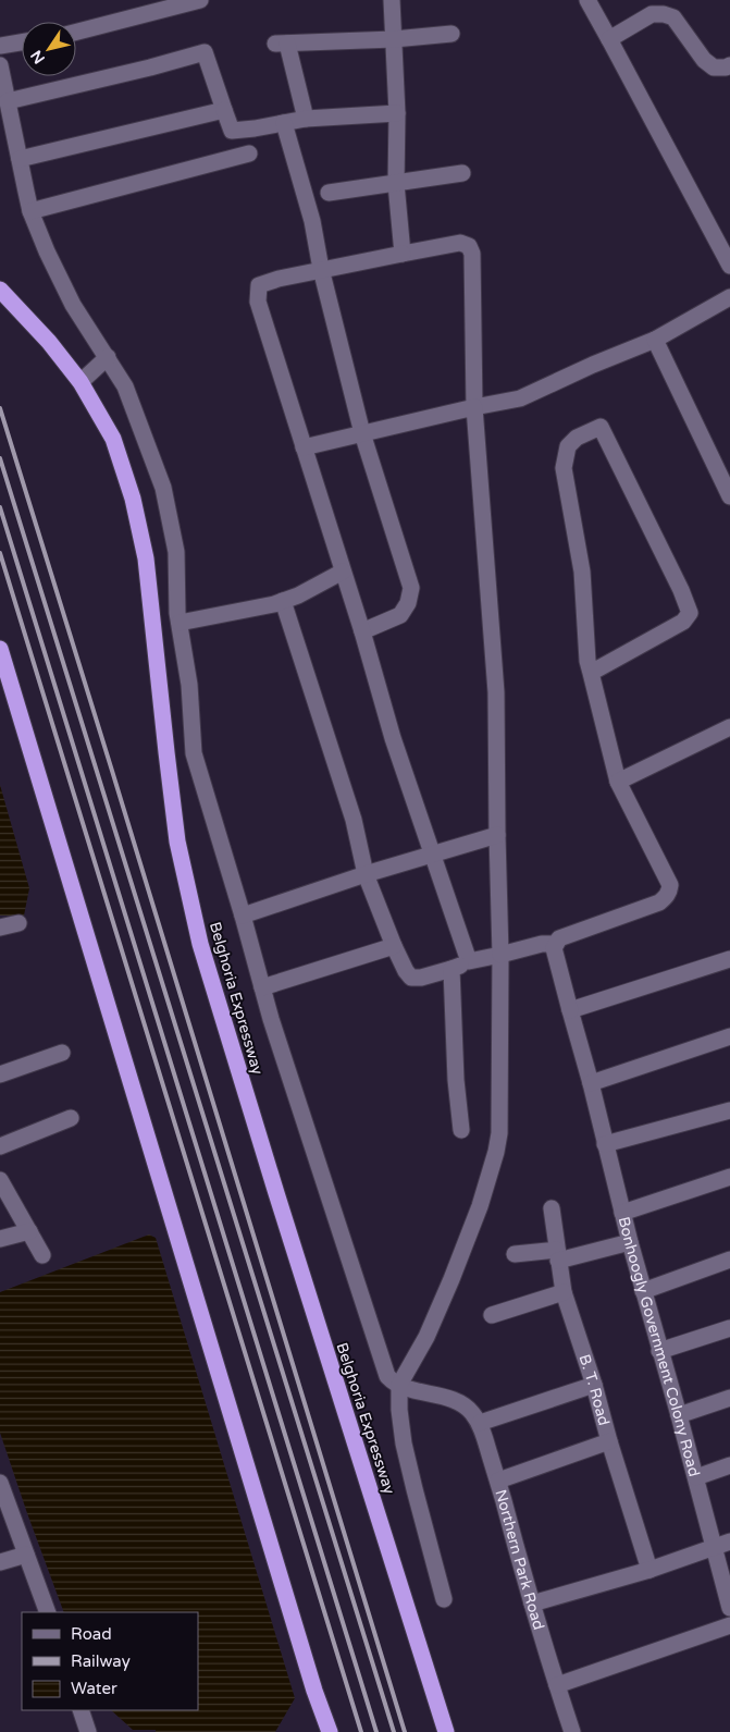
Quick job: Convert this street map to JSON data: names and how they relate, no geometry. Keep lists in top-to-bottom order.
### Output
{
  "streets": {
    "highway": ["Belghoria Expressway"],
    "street": ["Bonhoogly Government Colony Road", "B. T. Road", "Northern Park Road"]
  },
  "legend": ["Road", "Railway", "Water"],
  "north": "bottom left"
}
